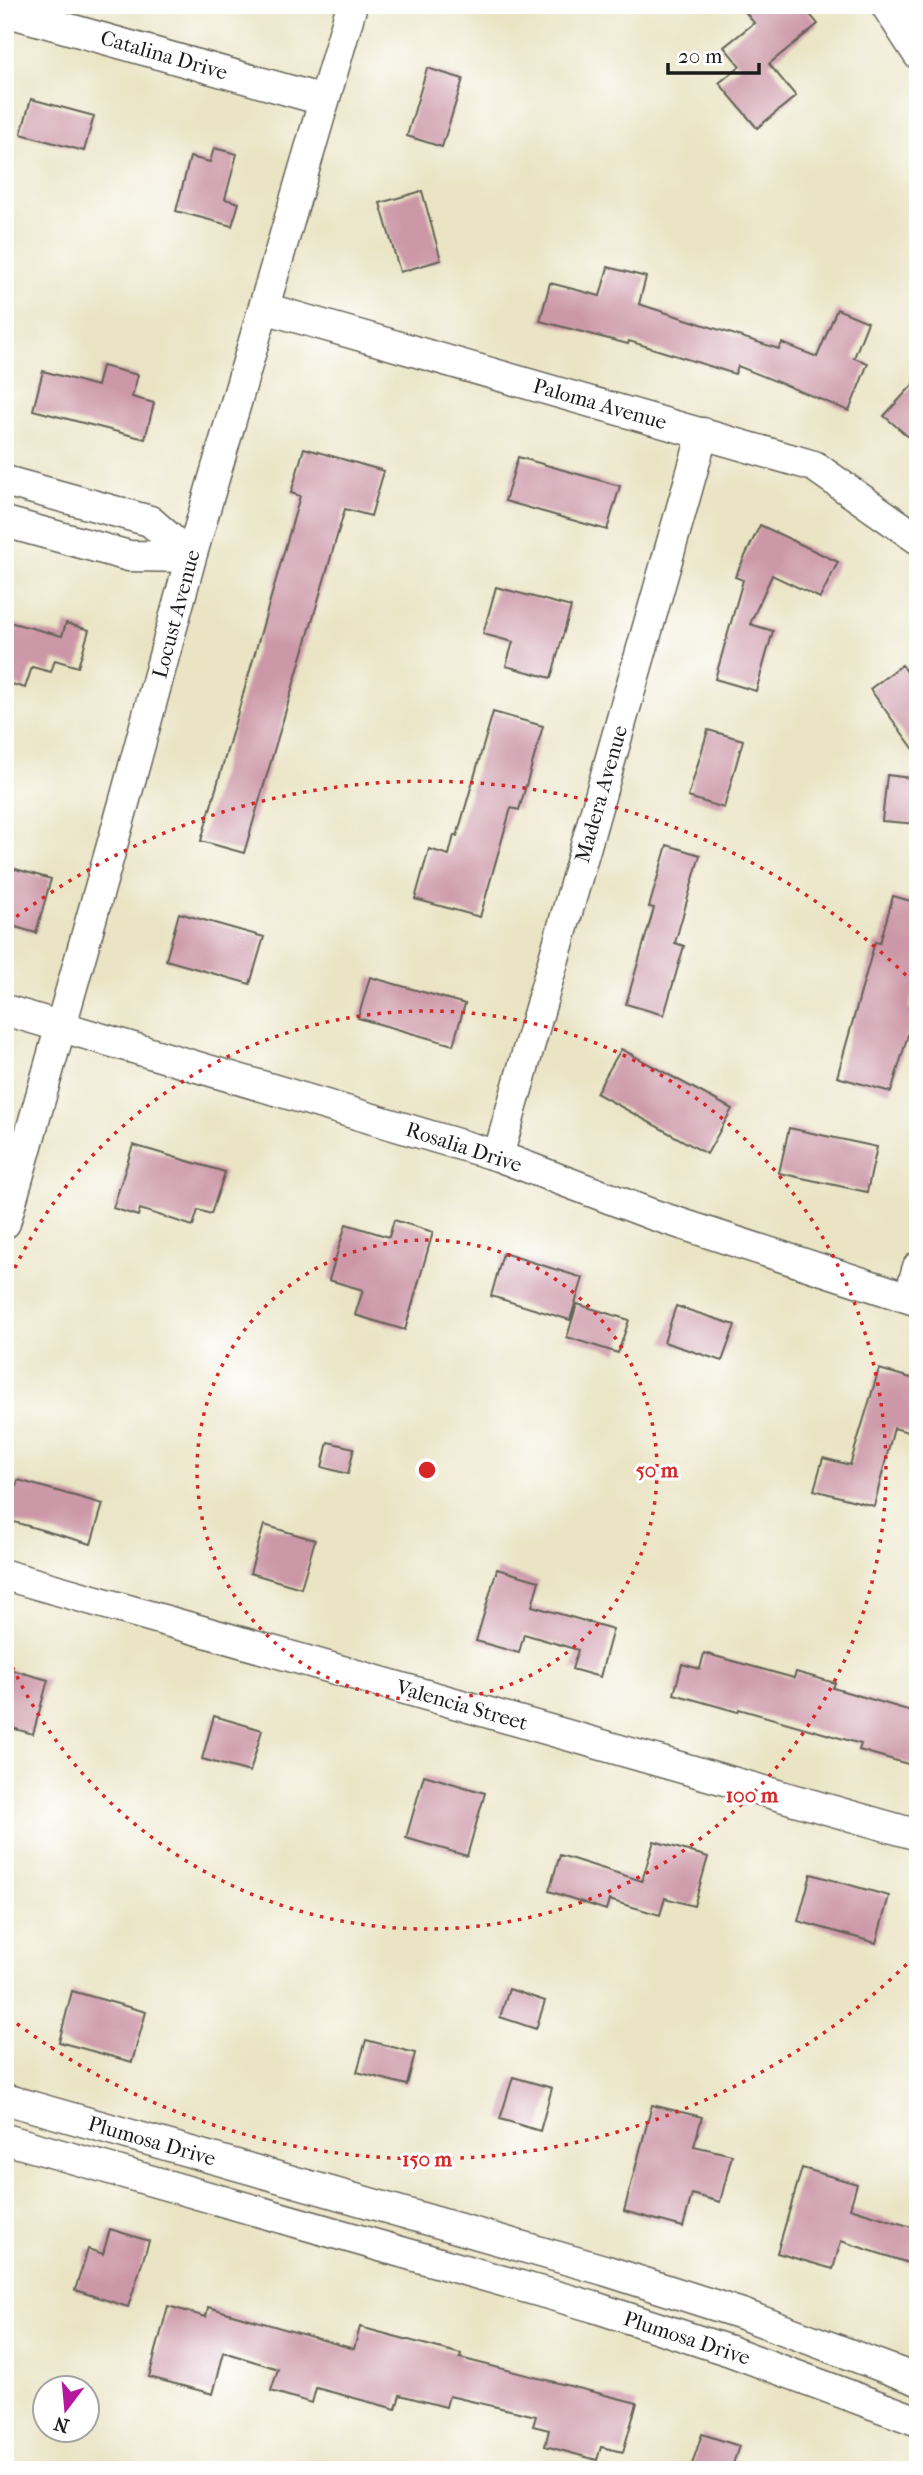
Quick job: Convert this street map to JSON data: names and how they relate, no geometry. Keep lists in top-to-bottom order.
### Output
{
  "streets": {
    "street": [
      "Catalina Drive",
      "Paloma Avenue",
      "Locust Avenue",
      "Madera Avenue",
      "Rosalia Drive",
      "Valencia Street",
      "Plumosa Drive"
    ]
  },
  "crossings": [
    ["Catalina Drive", "Locust Avenue"],
    ["Paloma Avenue", "Locust Avenue"],
    ["Paloma Avenue", "Madera Avenue"],
    ["Locust Avenue", "Rosalia Drive"],
    ["Madera Avenue", "Rosalia Drive"]
  ],
  "scale_bar": "20 m",
  "north": "bottom",
  "rings": ["50 m", "100 m", "150 m"]
}
